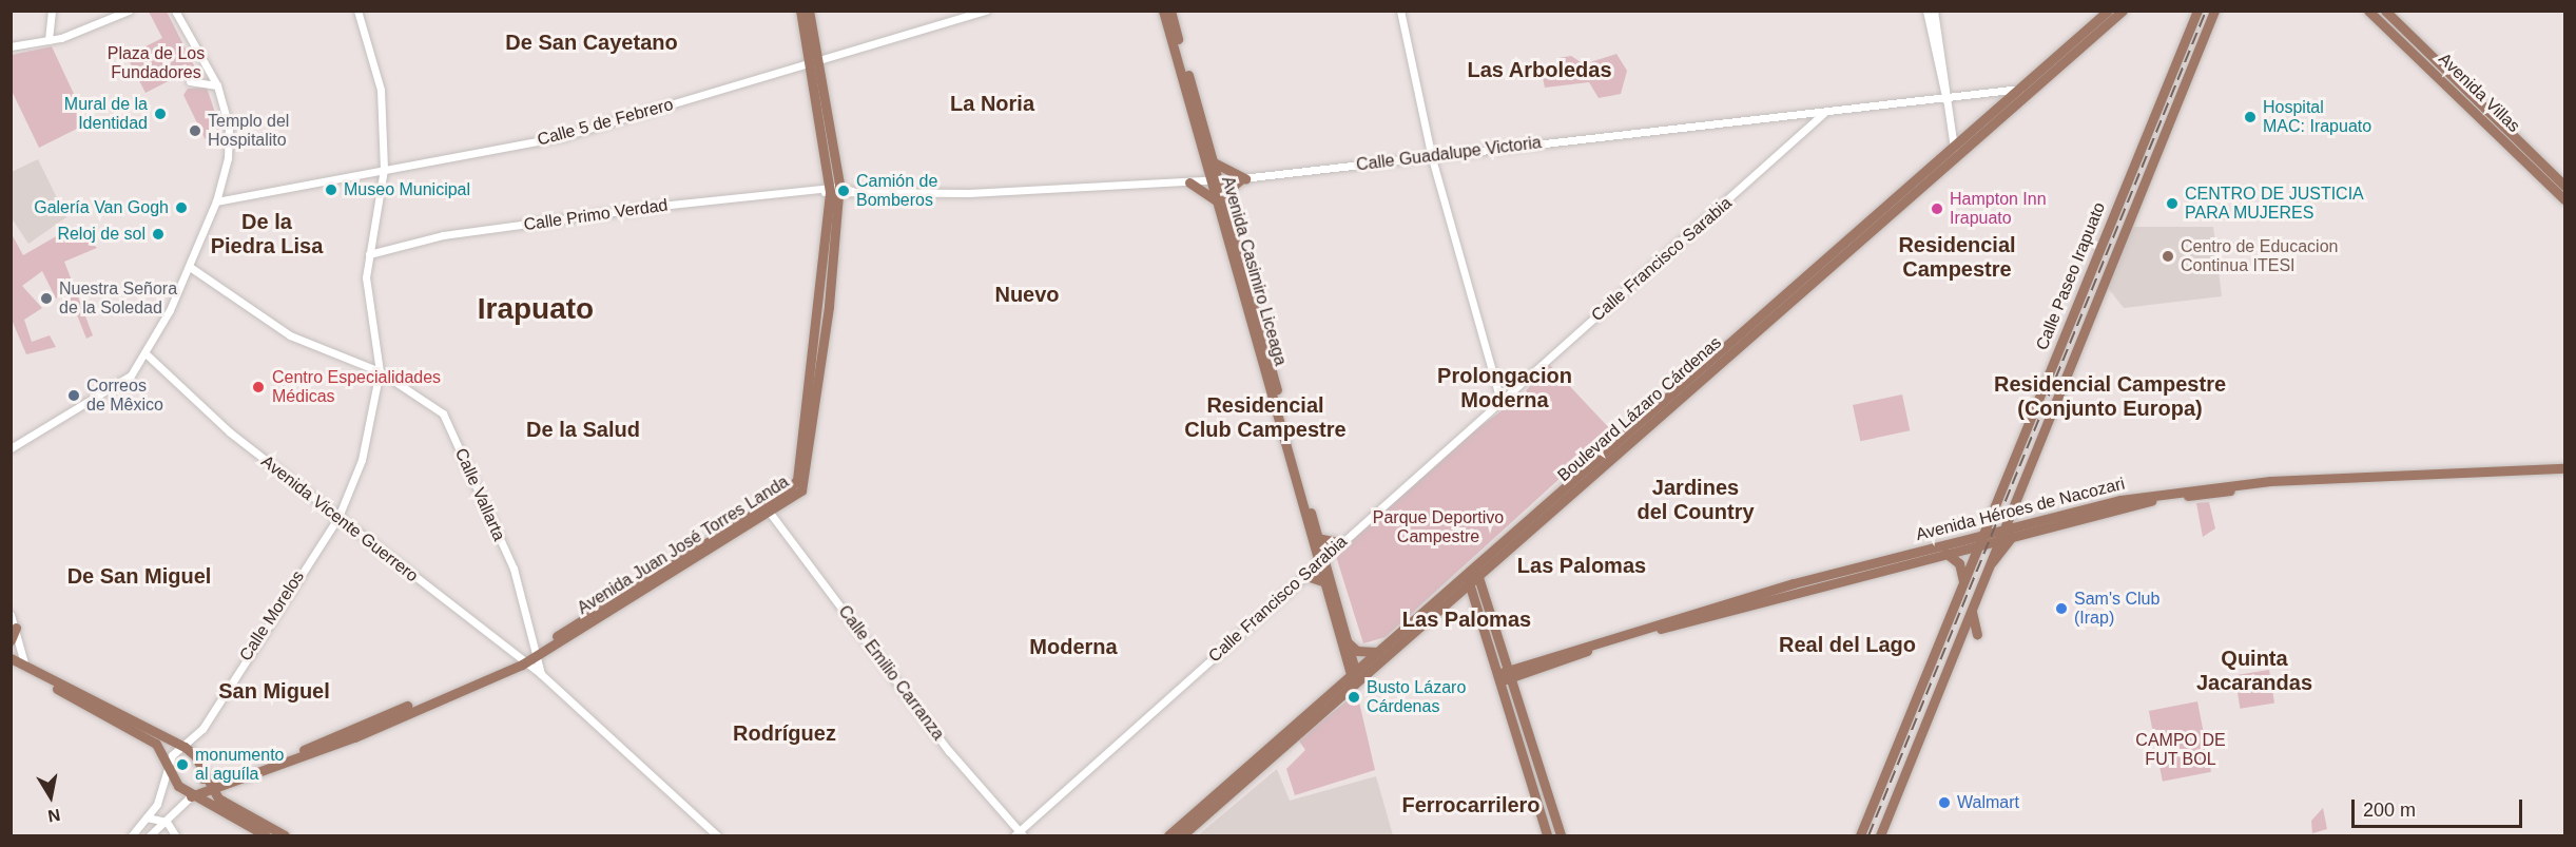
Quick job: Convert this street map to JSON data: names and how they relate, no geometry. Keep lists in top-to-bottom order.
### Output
{
  "streets": {
    "main road": [
      "Avenida Villas",
      "Avenida Casimiro Liceaga",
      "Calle Paseo Irapuato",
      "Boulevard Lázaro Cárdenas",
      "Avenida Héroes de Nacozari",
      "Avenida Juan José Torres Landa"
    ],
    "street": [
      "Calle 5 de Febrero",
      "Calle Guadalupe Victoria",
      "Calle Primo Verdad",
      "Calle Francisco Sarabia",
      "Calle Vallarta",
      "Avenida Vicente Guerrero",
      "Calle Morelos",
      "Calle Emilio Carranza"
    ]
  },
  "crossings": [
    ["Calle 5 de Febrero", "Avenida Juan José Torres Landa"],
    ["Calle Guadalupe Victoria", "Calle Primo Verdad"],
    ["Calle Guadalupe Victoria", "Calle Francisco Sarabia"],
    ["Calle Guadalupe Victoria", "Avenida Casimiro Liceaga"],
    ["Calle Guadalupe Victoria", "Boulevard Lázaro Cárdenas"],
    ["Calle Guadalupe Victoria", "Avenida Juan José Torres Landa"],
    ["Calle Primo Verdad", "Avenida Juan José Torres Landa"],
    ["Calle Francisco Sarabia", "Avenida Casimiro Liceaga"],
    ["Calle Francisco Sarabia", "Calle Emilio Carranza"],
    ["Avenida Casimiro Liceaga", "Boulevard Lázaro Cárdenas"],
    ["Calle Paseo Irapuato", "Avenida Héroes de Nacozari"],
    ["Calle Vallarta", "Avenida Juan José Torres Landa"],
    ["Calle Vallarta", "Calle Morelos"],
    ["Avenida Vicente Guerrero", "Avenida Juan José Torres Landa"],
    ["Avenida Vicente Guerrero", "Calle Morelos"],
    ["Avenida Juan José Torres Landa", "Calle Emilio Carranza"]
  ],
  "districts": [
    "De San Cayetano",
    "Las Arboledas",
    "La Noria",
    "De la Piedra Lisa",
    "Residencial Campestre",
    "Nuevo",
    "Irapuato",
    "Prolongacion Moderna",
    "Residencial Campestre (Conjunto Europa)",
    "Residencial Club Campestre",
    "De la Salud",
    "Jardines del Country",
    "Las Palomas",
    "De San Miguel",
    "Las Palomas",
    "Real del Lago",
    "Moderna",
    "Quinta Jacarandas",
    "San Miguel",
    "Rodríguez",
    "Ferrocarrilero"
  ],
  "parks": ["Plaza de Los Fundadores", "Parque Deportivo Campestre", "CAMPO DE FUT BOL"],
  "places": [
    "Mural de la Identidad",
    "Hospital MAC: Irapuato",
    "Templo del Hospitalito",
    "Museo Municipal",
    "Camión de Bomberos",
    "CENTRO DE JUSTICIA PARA MUJERES",
    "Galería Van Gogh",
    "Hampton Inn Irapuato",
    "Reloj de sol",
    "Centro de Educacion Continua ITESI",
    "Nuestra Señora de la Soledad",
    "Centro Especialidades Médicas",
    "Correos de Mêxico",
    "Sam's Club (Irap)",
    "Busto Lázaro Cárdenas",
    "monumento al aguíla",
    "Walmart"
  ],
  "scale_bar": "200 m",
  "north": "bottom"
}
